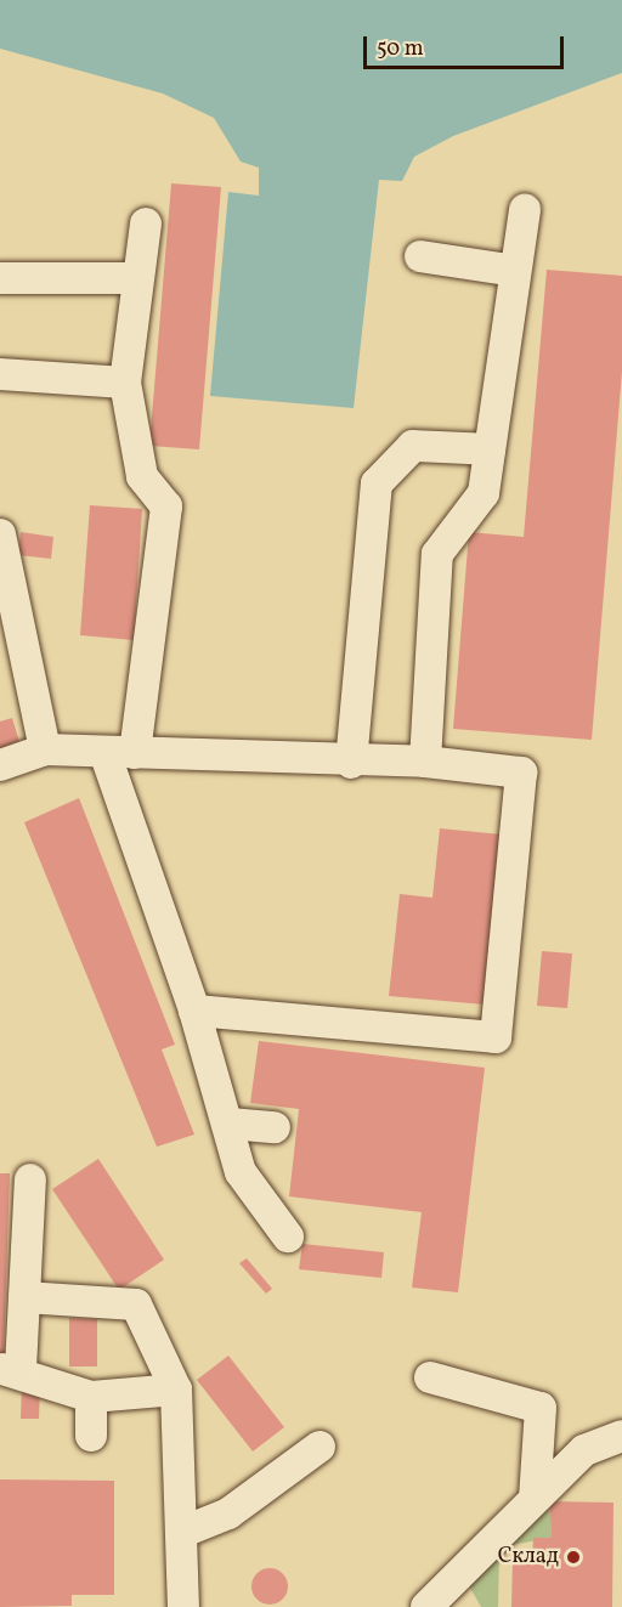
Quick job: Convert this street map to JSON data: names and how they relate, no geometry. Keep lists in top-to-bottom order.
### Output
{
  "places": ["Склад"],
  "scale_bar": "50 m"
}
